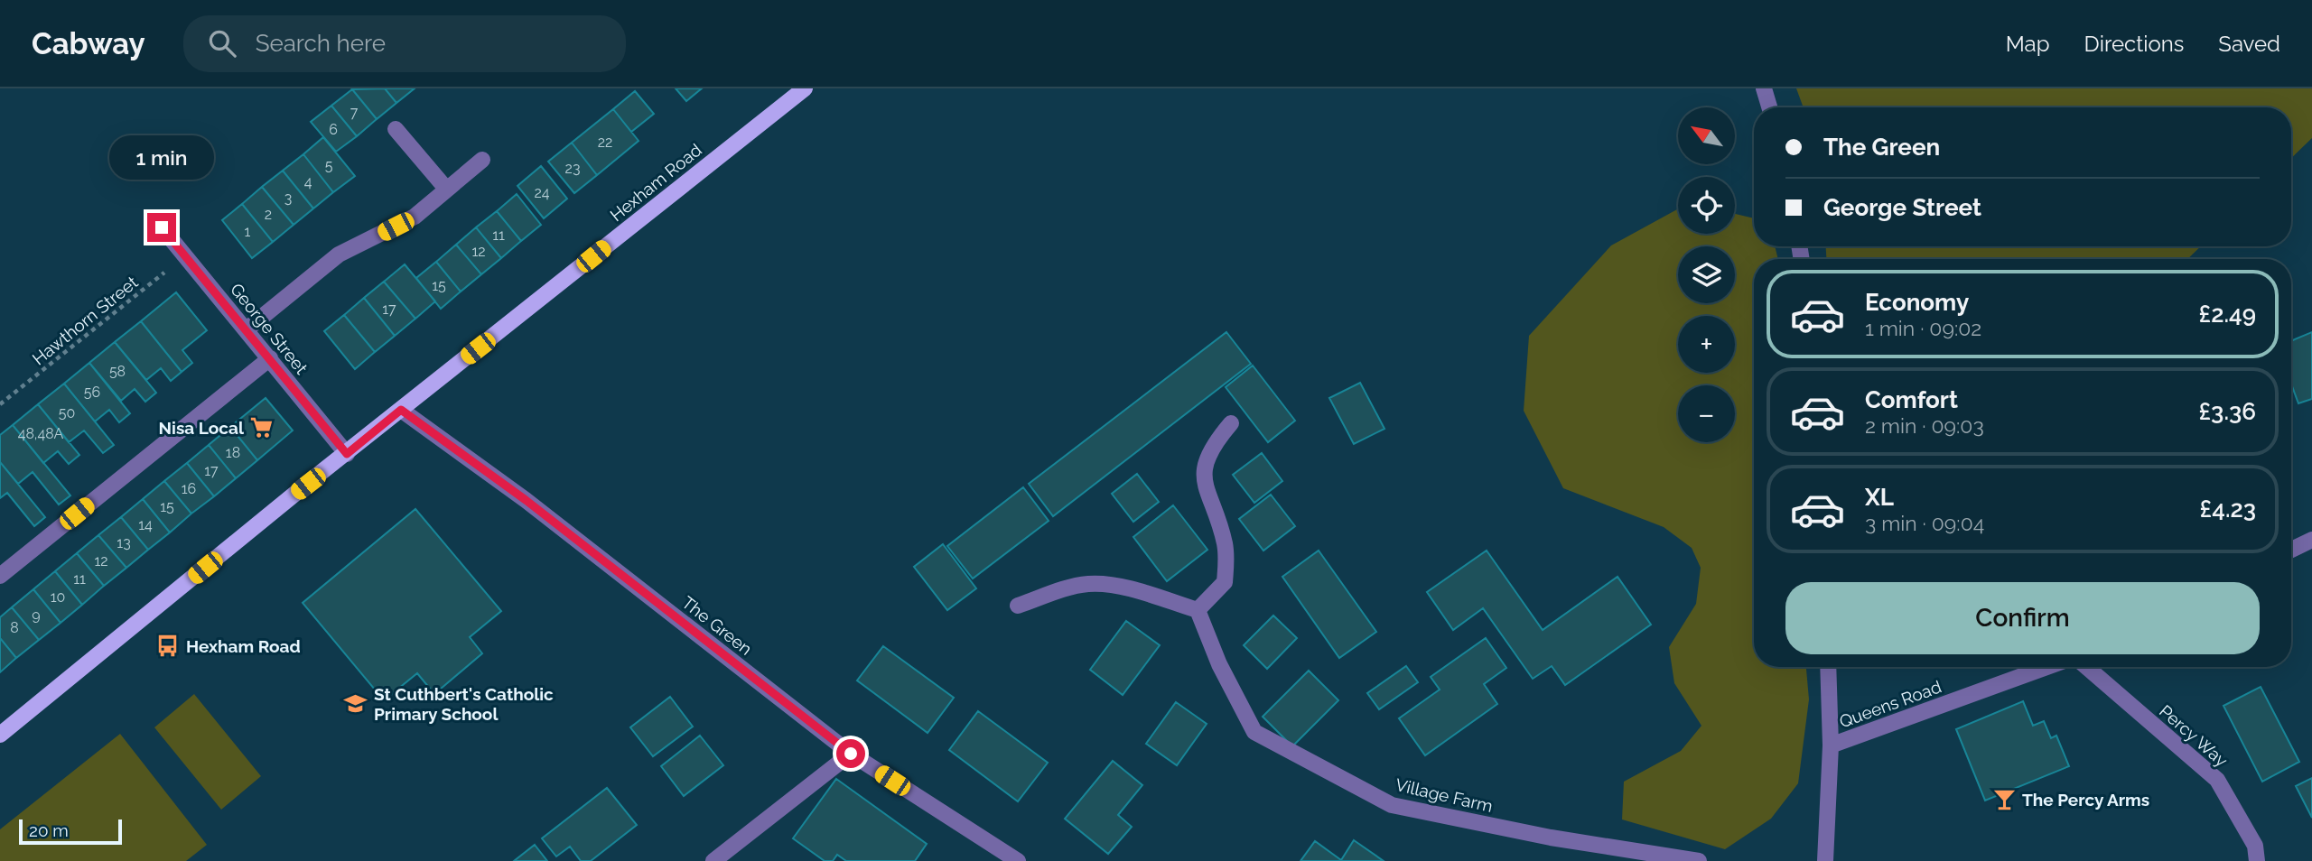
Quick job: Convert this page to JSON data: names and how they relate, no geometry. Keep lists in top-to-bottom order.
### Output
{
  "streets": {
    "main road": ["Hexham Road"],
    "street": [
      "George Street",
      "The Green",
      "Queens Road",
      "Percy Way",
      "Village Farm"
    ],
    "path": ["Hawthorn Street"]
  },
  "crossings": [
    ["Hexham Road", "George Street"],
    ["Hexham Road", "The Green"],
    ["Hawthorn Street", "George Street"]
  ],
  "places": {
    "supermarket": ["Nisa Local"],
    "bus stop": ["Hexham Road"],
    "school or university": ["St Cuthbert's Catholic Primary School"],
    "bar": ["The Percy Arms"]
  },
  "house_numbers": [
    "7",
    "6",
    "22",
    "5",
    "23",
    "4",
    "24",
    "3",
    "2",
    "1",
    "11",
    "12",
    "15",
    "17",
    "58",
    "56",
    "50",
    "48,48A",
    "18",
    "17",
    "16",
    "15",
    "14",
    "13",
    "12",
    "11",
    "10",
    "9",
    "8"
  ],
  "scale_bar": "20 m",
  "north": "top left",
  "page": {
    "header": "Cabway",
    "search": "Search here",
    "nav": ["Map", "Directions", "Saved"],
    "map_buttons": ["+", "−"],
    "banner": ["The Green", "George Street"],
    "bubble": "1 min",
    "list": [
      {
        "name": "Economy",
        "note": "1 min · 09:02",
        "value": "£2.49"
      },
      {
        "name": "Comfort",
        "note": "2 min · 09:03",
        "value": "£3.36"
      },
      {
        "name": "XL",
        "note": "3 min · 09:04",
        "value": "£4.23"
      }
    ],
    "buttons": "Confirm",
    "scale": "20 m"
  }
}
